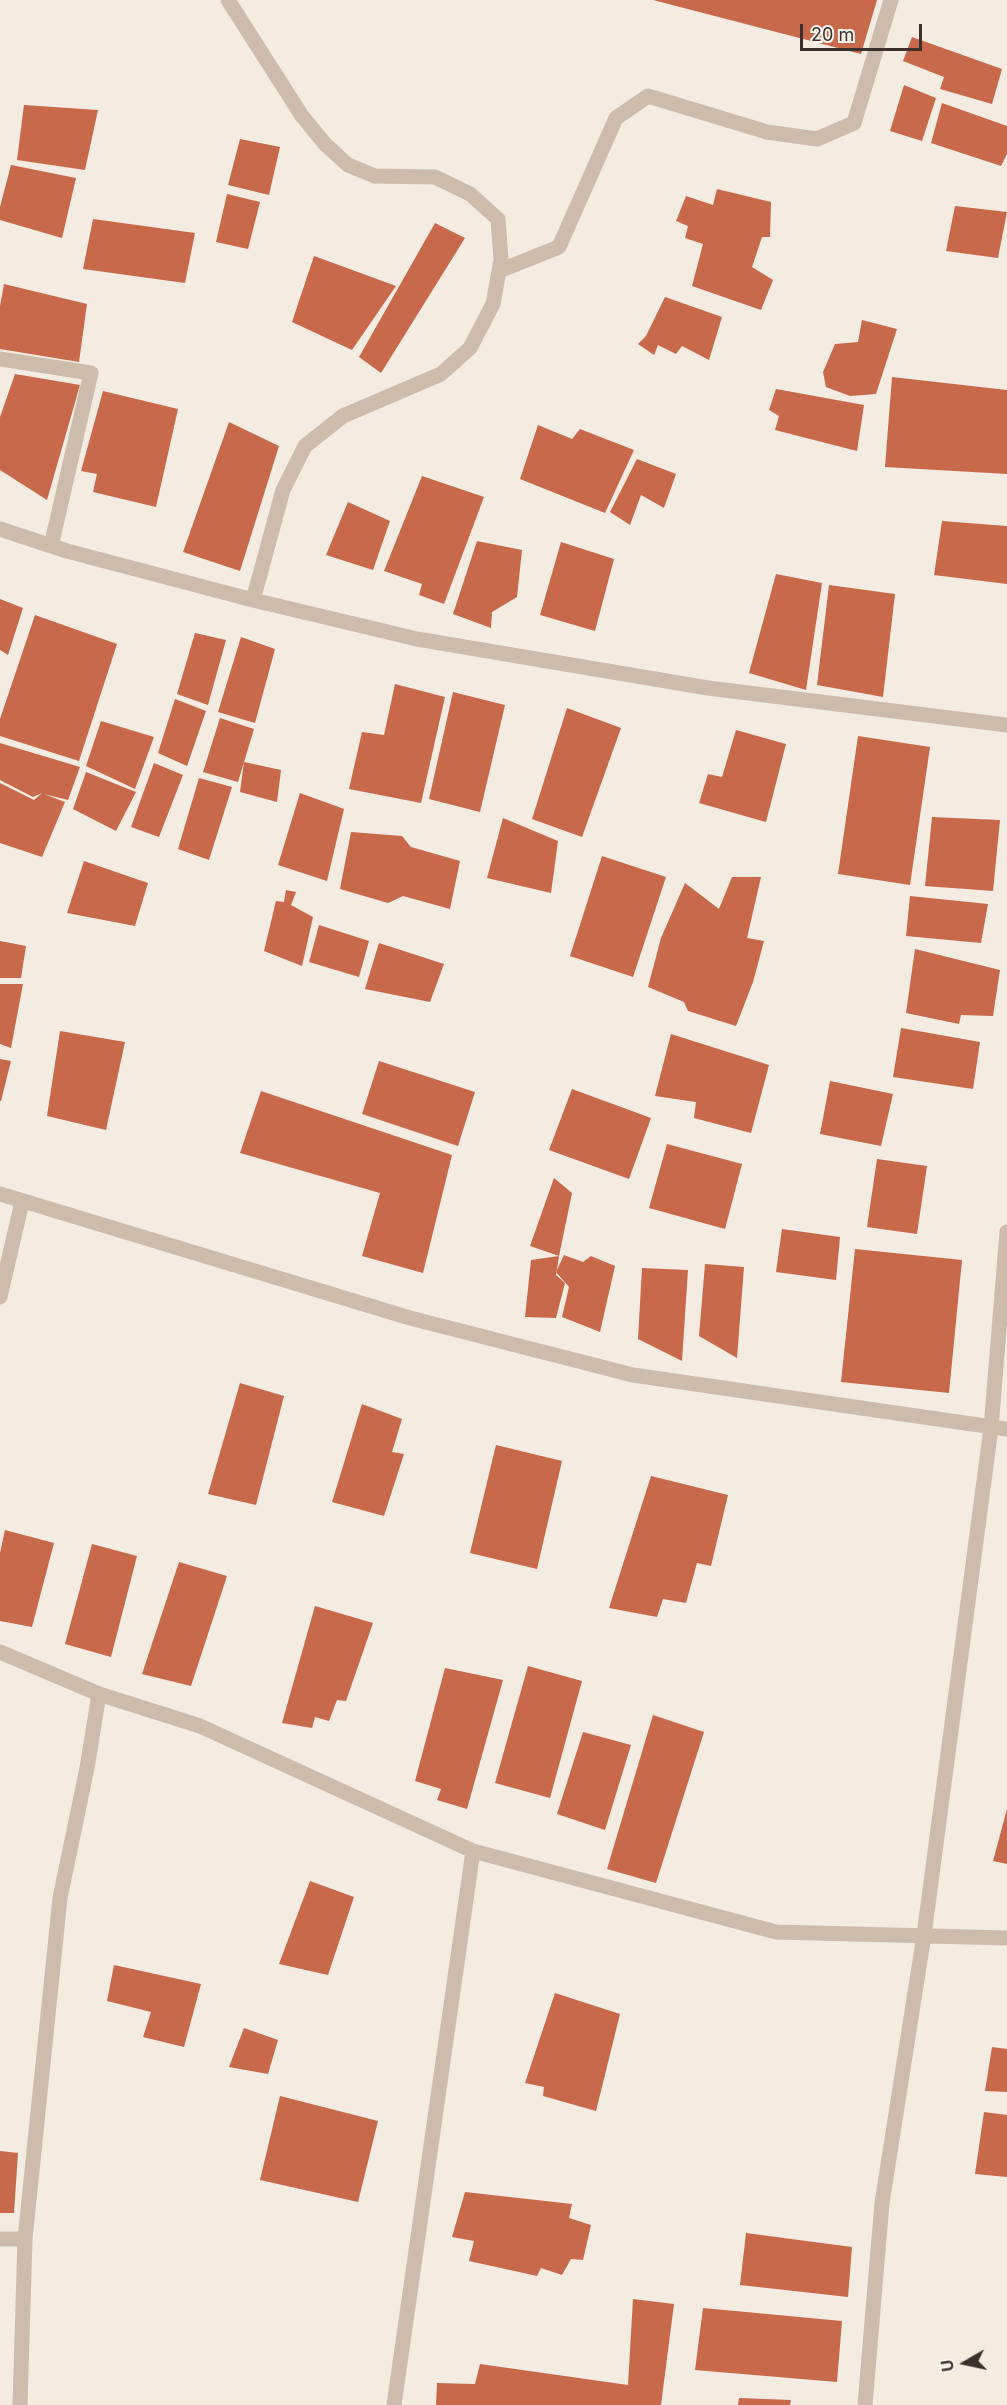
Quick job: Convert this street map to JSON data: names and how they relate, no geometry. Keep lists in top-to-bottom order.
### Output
{
  "scale_bar": "20 m",
  "north": "left"
}
